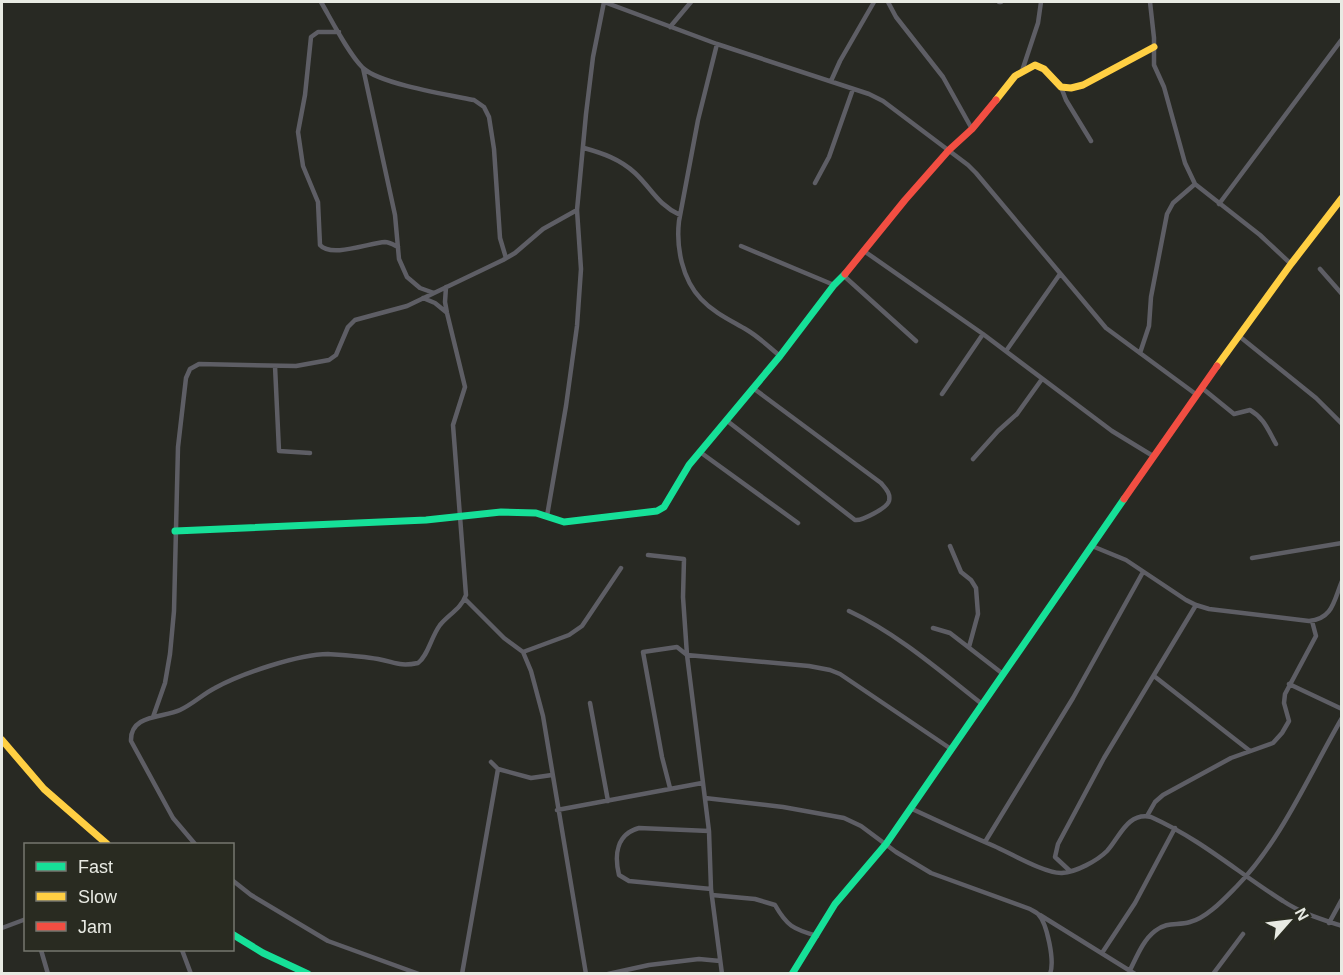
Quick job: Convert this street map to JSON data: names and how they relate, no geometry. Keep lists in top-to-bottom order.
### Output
{
  "legend": ["Fast", "Slow", "Jam"],
  "north": "top right"
}
